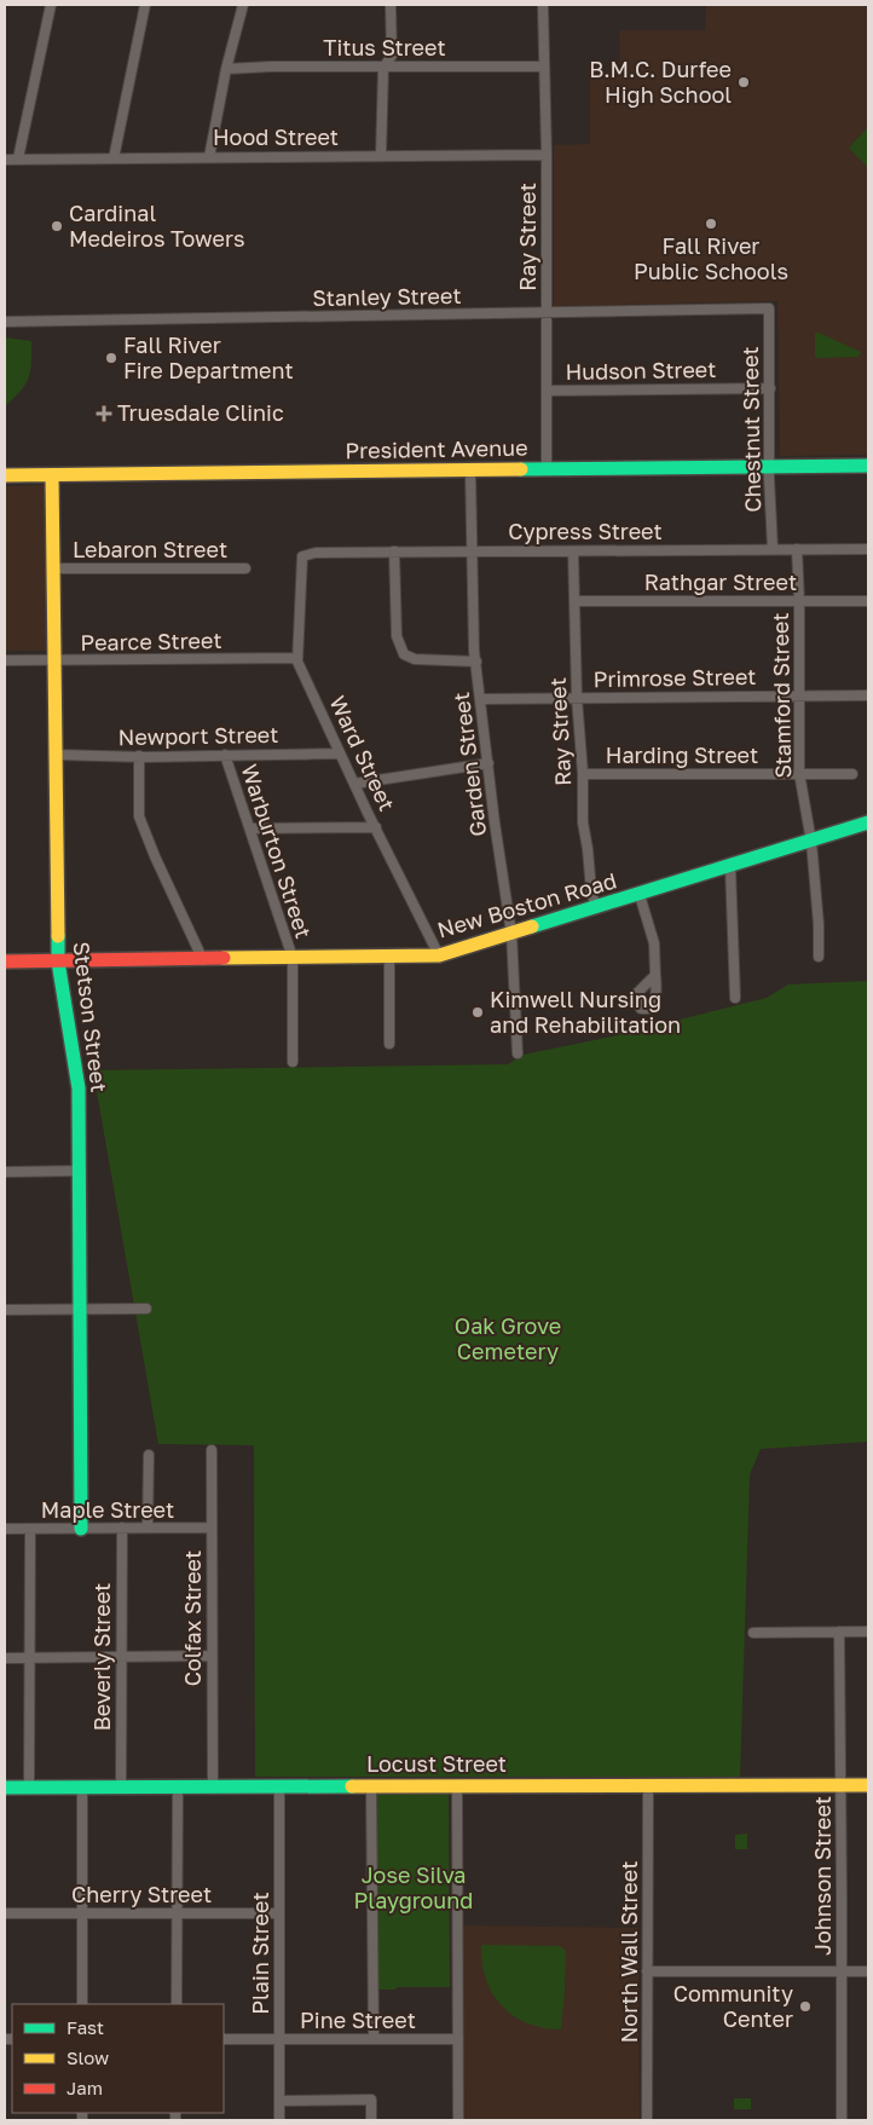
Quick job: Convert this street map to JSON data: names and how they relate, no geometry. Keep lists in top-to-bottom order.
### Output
{
  "streets": {
    "street": [
      "Titus Street",
      "Hood Street",
      "Ray Street",
      "Stanley Street",
      "Hudson Street",
      "Chestnut Street",
      "President Avenue",
      "Cypress Street",
      "Lebaron Street",
      "Rathgar Street",
      "Pearce Street",
      "Primrose Street",
      "Stamford Street",
      "Newport Street",
      "Ward Street",
      "Harding Street",
      "Garden Street",
      "Warburton Street",
      "New Boston Road",
      "Stetson Street",
      "Maple Street",
      "Colfax Street",
      "Beverly Street",
      "Locust Street",
      "Johnson Street",
      "Cherry Street",
      "North Wall Street",
      "Plain Street",
      "Pine Street"
    ]
  },
  "crossings": [
    ["Titus Street", "Ray Street"],
    ["Hood Street", "Ray Street"],
    ["Ray Street", "Stanley Street"],
    ["Ray Street", "Hudson Street"],
    ["Ray Street", "President Avenue"],
    ["Ray Street", "Cypress Street"],
    ["Ray Street", "Rathgar Street"],
    ["Ray Street", "Primrose Street"],
    ["Ray Street", "Harding Street"],
    ["Ray Street", "New Boston Road"],
    ["Stanley Street", "Chestnut Street"],
    ["Hudson Street", "Chestnut Street"],
    ["Chestnut Street", "President Avenue"],
    ["Chestnut Street", "Cypress Street"],
    ["President Avenue", "Garden Street"],
    ["President Avenue", "Stetson Street"],
    ["Cypress Street", "Stamford Street"],
    ["Cypress Street", "Ward Street"],
    ["Cypress Street", "Garden Street"],
    ["Lebaron Street", "Stetson Street"],
    ["Rathgar Street", "Stamford Street"],
    ["Pearce Street", "Ward Street"],
    ["Pearce Street", "Stetson Street"],
    ["Primrose Street", "Stamford Street"],
    ["Primrose Street", "Garden Street"],
    ["Stamford Street", "Harding Street"],
    ["Stamford Street", "New Boston Road"],
    ["Newport Street", "Ward Street"],
    ["Newport Street", "Warburton Street"],
    ["Newport Street", "Stetson Street"],
    ["Ward Street", "New Boston Road"],
    ["Garden Street", "New Boston Road"],
    ["Warburton Street", "New Boston Road"],
    ["New Boston Road", "Stetson Street"],
    ["Stetson Street", "Maple Street"],
    ["Maple Street", "Colfax Street"],
    ["Maple Street", "Beverly Street"],
    ["Colfax Street", "Locust Street"],
    ["Beverly Street", "Locust Street"],
    ["Locust Street", "Johnson Street"],
    ["Locust Street", "North Wall Street"],
    ["Locust Street", "Plain Street"],
    ["Cherry Street", "Plain Street"],
    ["Plain Street", "Pine Street"]
  ],
  "parks": ["Oak Grove Cemetery", "Jose Silva Playground"],
  "places": {
    "other": [
      "B.M.C. Durfee High School",
      "Fall River Public Schools",
      "Cardinal Medeiros Towers",
      "Fall River Fire Department",
      "Kimwell Nursing and Rehabilitation",
      "Community Center"
    ],
    "health": ["Truesdale Clinic"]
  },
  "legend": ["Fast", "Slow", "Jam"]
}
